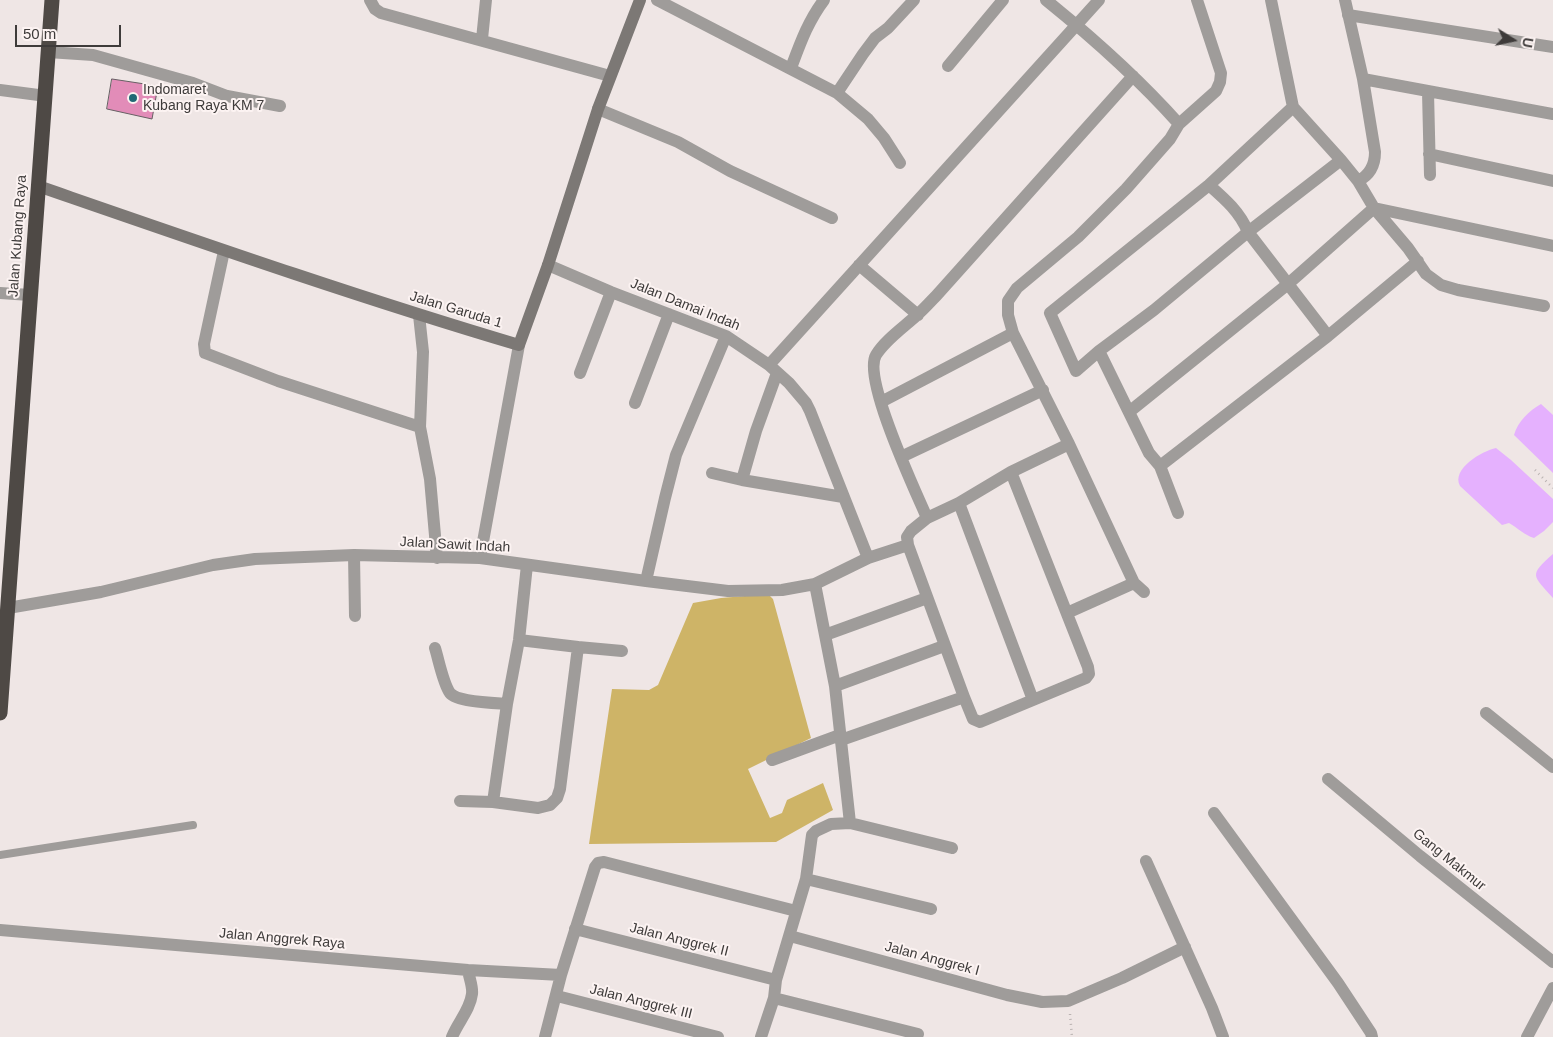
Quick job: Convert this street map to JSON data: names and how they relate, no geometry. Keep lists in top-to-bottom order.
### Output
{
  "streets": {
    "highway": ["Jalan Kubang Raya"],
    "street": [
      "Jalan Damai Indah",
      "Jalan Garuda 1",
      "Jalan Sawit Indah",
      "Gang Makmur",
      "Jalan Anggrek Raya",
      "Jalan Anggrek II",
      "Jalan Anggrek I",
      "Jalan Anggrek III"
    ]
  },
  "crossings": [
    ["Jalan Kubang Raya", "Jalan Garuda 1"],
    ["Jalan Kubang Raya", "Jalan Sawit Indah"],
    ["Jalan Damai Indah", "Jalan Sawit Indah"]
  ],
  "places": ["Indomaret Kubang Raya KM 7"],
  "scale_bar": "50 m",
  "north": "right"
}
